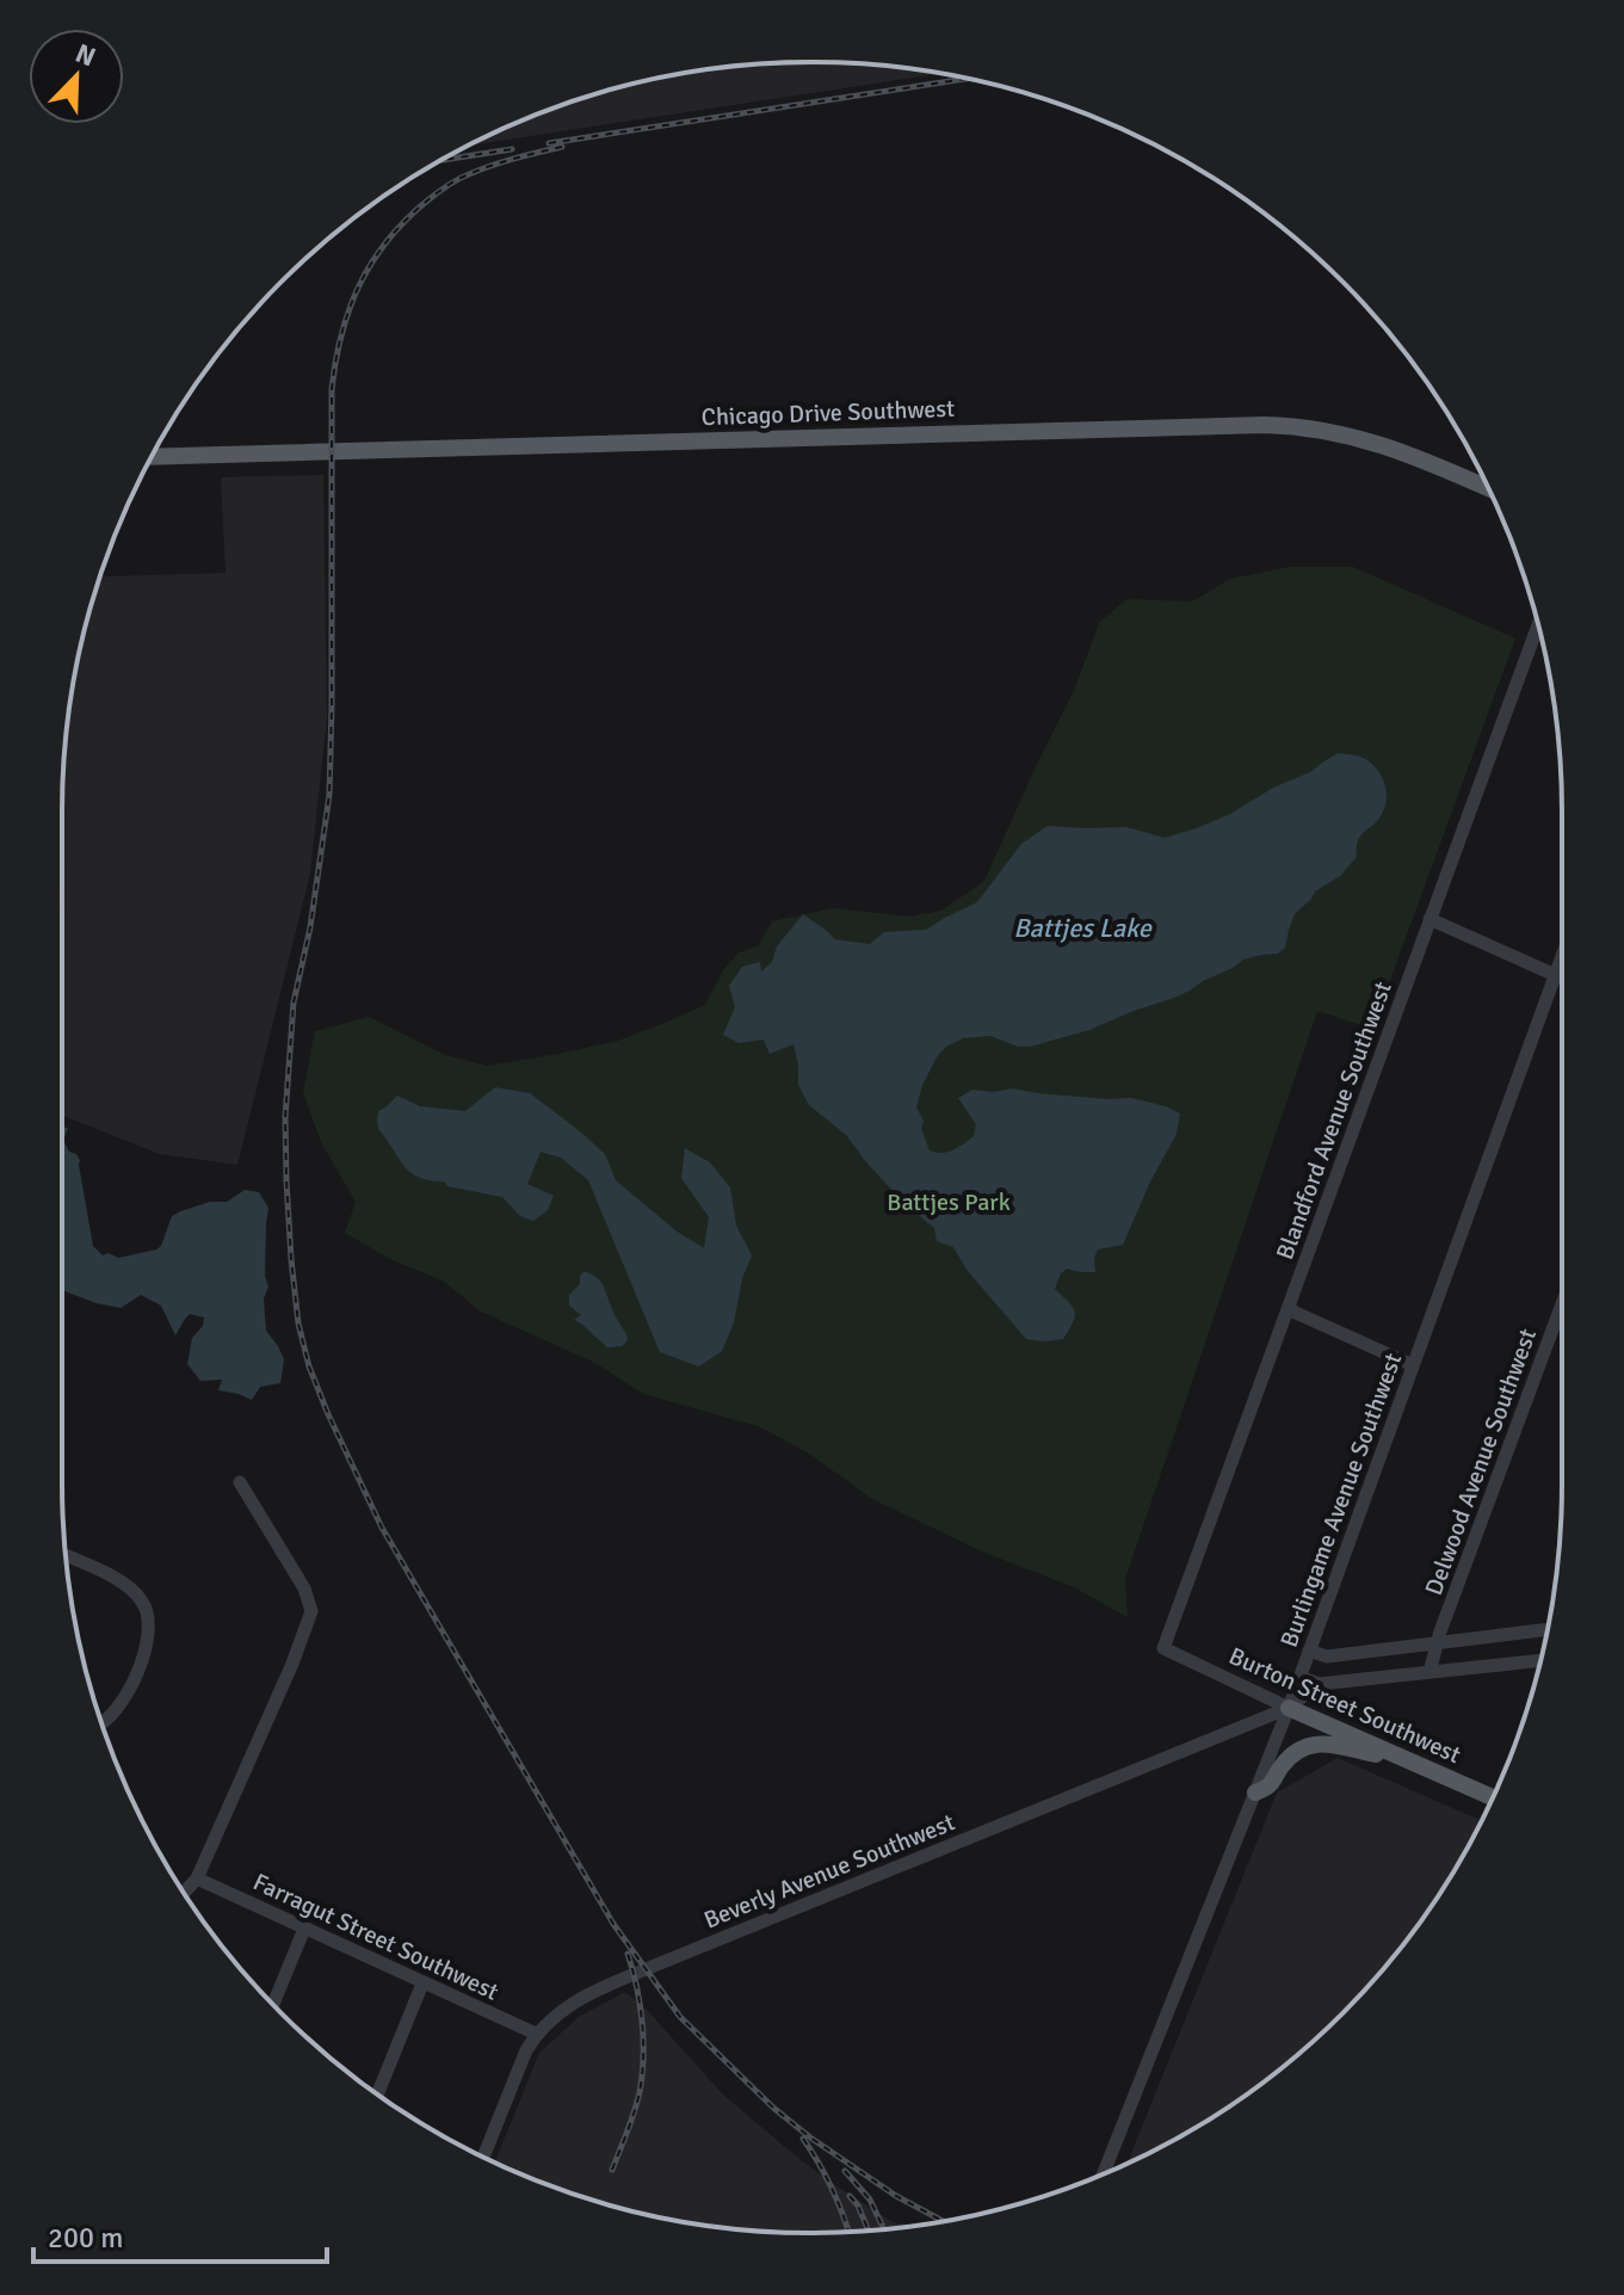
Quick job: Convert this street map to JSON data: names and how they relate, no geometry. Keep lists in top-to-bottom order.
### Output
{
  "streets": {
    "main road": ["Chicago Drive Southwest", "Burton Street Southwest"],
    "street": [
      "Blandford Avenue Southwest",
      "Delwood Avenue Southwest",
      "Burlingame Avenue Southwest",
      "Beverly Avenue Southwest",
      "Farragut Street Southwest"
    ]
  },
  "crossings": [
    ["Blandford Avenue Southwest", "Burton Street Southwest"],
    ["Burlingame Avenue Southwest", "Burton Street Southwest"],
    ["Burlingame Avenue Southwest", "Beverly Avenue Southwest"],
    ["Burton Street Southwest", "Beverly Avenue Southwest"],
    ["Beverly Avenue Southwest", "Farragut Street Southwest"]
  ],
  "water": ["Battjes Lake"],
  "parks": ["Battjes Park"],
  "scale_bar": "200 m",
  "north": "top right"
}
